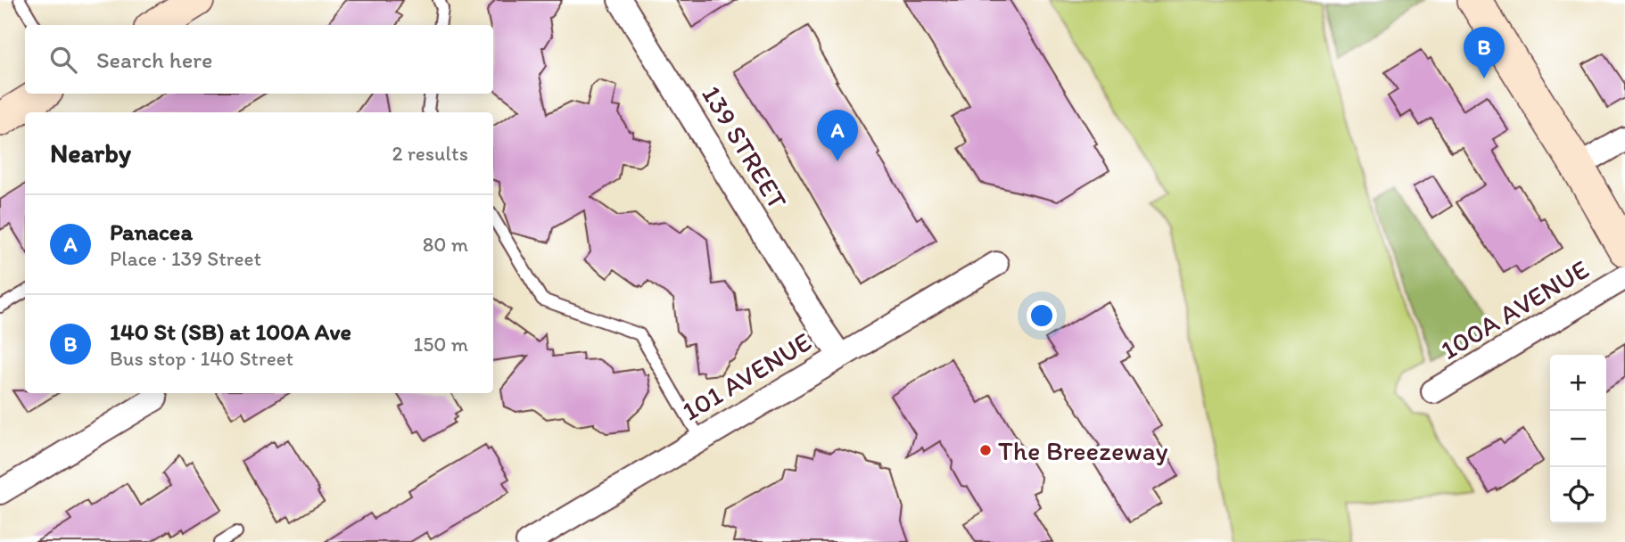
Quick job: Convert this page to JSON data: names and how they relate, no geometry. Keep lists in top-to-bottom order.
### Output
{
  "streets": {
    "street": ["139 STREET", "100A AVENUE", "101 AVENUE"]
  },
  "crossings": [
    ["139 STREET", "101 AVENUE"]
  ],
  "places": ["The Breezeway"],
  "page": {
    "search": "Search here",
    "pins": ["B", "A"],
    "heading": ["Nearby", "2 results"],
    "list": [
      {
        "mark": "A",
        "name": "Panacea",
        "note": "Place · 139 Street",
        "value": "80 m"
      },
      {
        "mark": "B",
        "name": "140 St (SB) at 100A Ave",
        "note": "Bus stop · 140 Street",
        "value": "150 m"
      }
    ],
    "map_buttons": ["+", "−"]
  }
}
